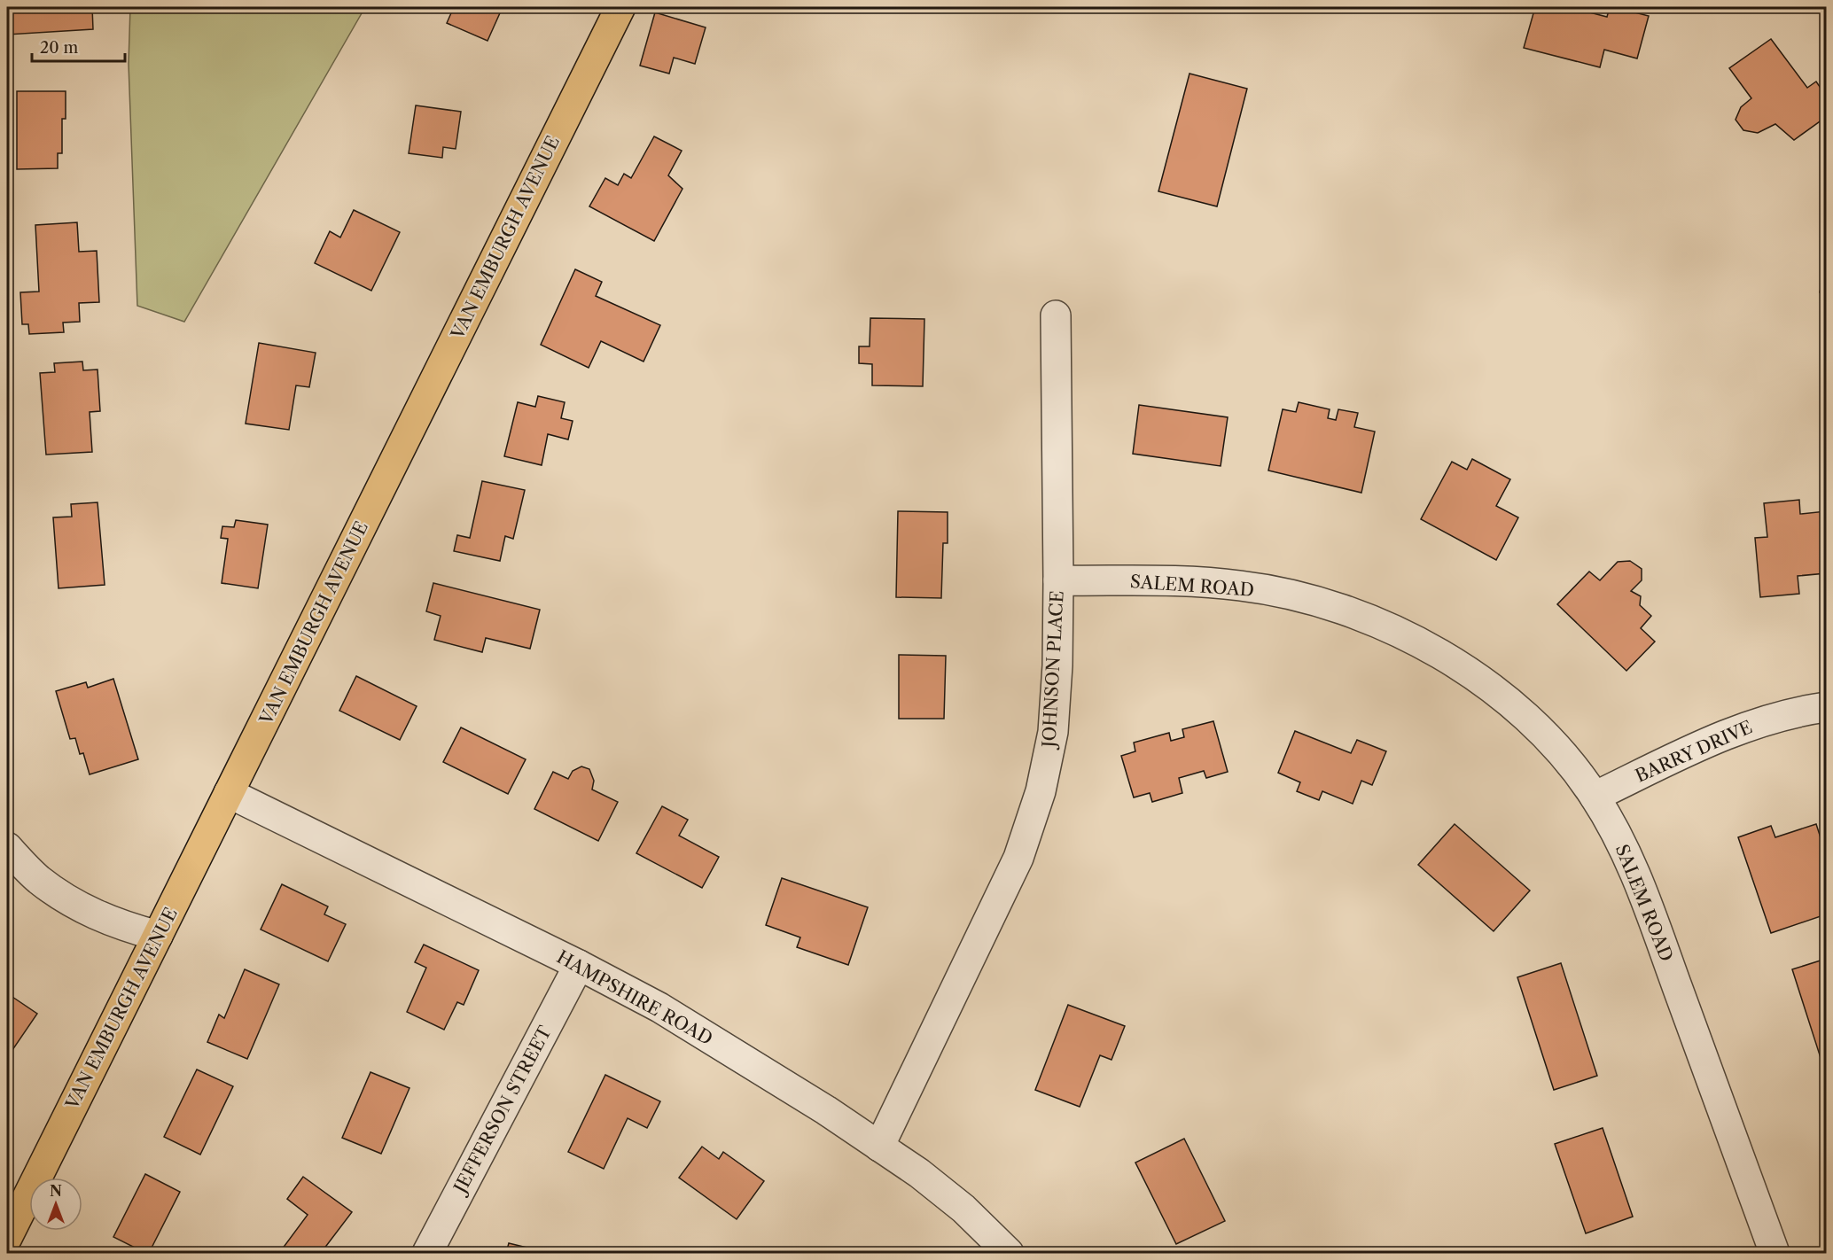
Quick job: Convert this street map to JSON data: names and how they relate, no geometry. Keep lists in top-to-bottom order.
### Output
{
  "streets": {
    "main road": ["VAN EMBURGH AVENUE"],
    "street": [
      "SALEM ROAD",
      "JOHNSON PLACE",
      "BARRY DRIVE",
      "HAMPSHIRE ROAD",
      "JEFFERSON STREET"
    ]
  },
  "crossings": [
    ["VAN EMBURGH AVENUE", "HAMPSHIRE ROAD"],
    ["SALEM ROAD", "JOHNSON PLACE"],
    ["SALEM ROAD", "BARRY DRIVE"],
    ["JOHNSON PLACE", "HAMPSHIRE ROAD"],
    ["HAMPSHIRE ROAD", "JEFFERSON STREET"]
  ],
  "scale_bar": "20 m",
  "north": "top"
}
